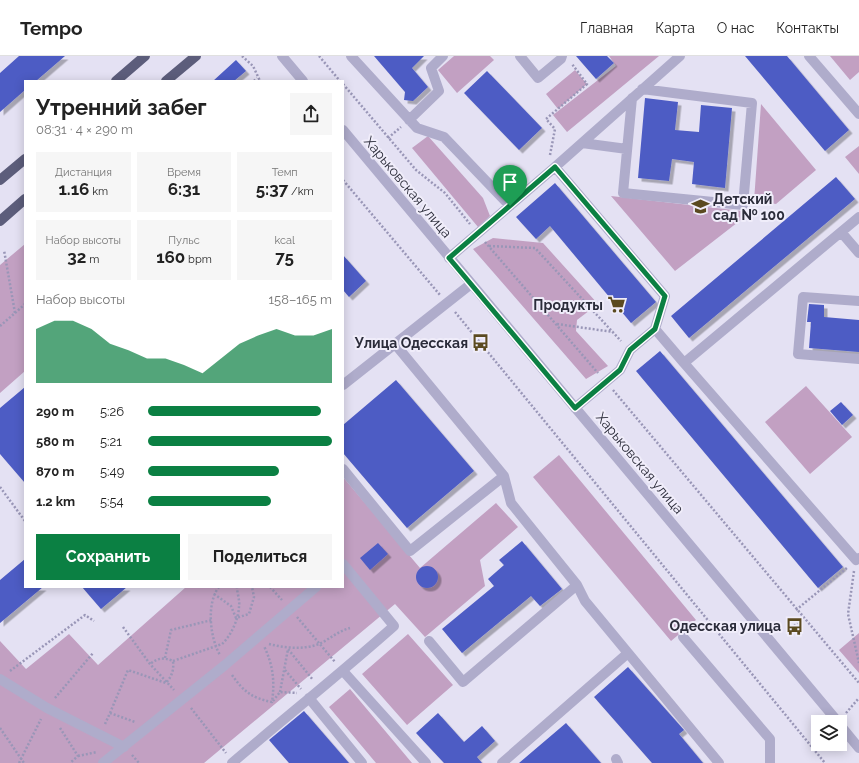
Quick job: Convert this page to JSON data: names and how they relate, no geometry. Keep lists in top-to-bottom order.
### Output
{
  "streets": {
    "street": ["Харьковская улица"]
  },
  "places": {
    "school or university": ["Детский сад № 100"],
    "supermarket": ["Продукты"],
    "bus stop": ["Улица Одесская", "Одесская улица"]
  },
  "page": {
    "header": "Tempo",
    "nav": [
      "Главная",
      "Карта",
      "О нас",
      "Контакты"
    ],
    "heading": ["Утренний забег", "08:31 · 4 × 290 m"],
    "stats": [
      ["Дистанция", "1.16 km"],
      ["Время", "6:31"],
      ["Темп", "5:37 /km"],
      ["Набор высоты", "32 m"],
      ["Пульс", "160 bpm"],
      ["kcal", "75"]
    ],
    "chart": ["Набор высоты", "158–165 m"],
    "list": [
      {
        "name": "290 m",
        "note": "5:26"
      },
      {
        "name": "580 m",
        "note": "5:21"
      },
      {
        "name": "870 m",
        "note": "5:49"
      },
      {
        "name": "1.2 km",
        "note": "5:54"
      }
    ],
    "buttons": ["Сохранить", "Поделиться"]
  }
}
